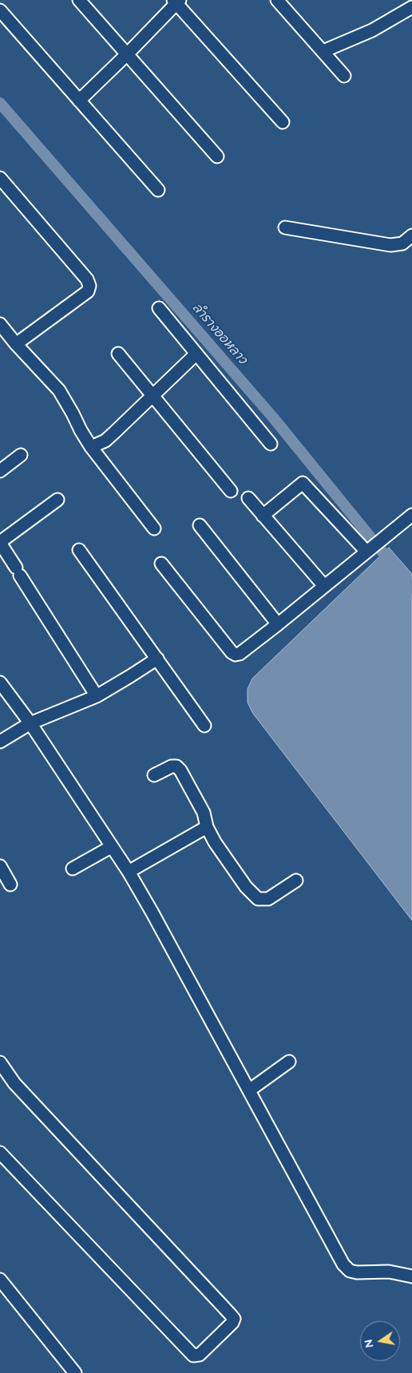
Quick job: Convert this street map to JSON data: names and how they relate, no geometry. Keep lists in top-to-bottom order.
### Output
{
  "water": ["ลำรางออหลาว"],
  "north": "left"
}
